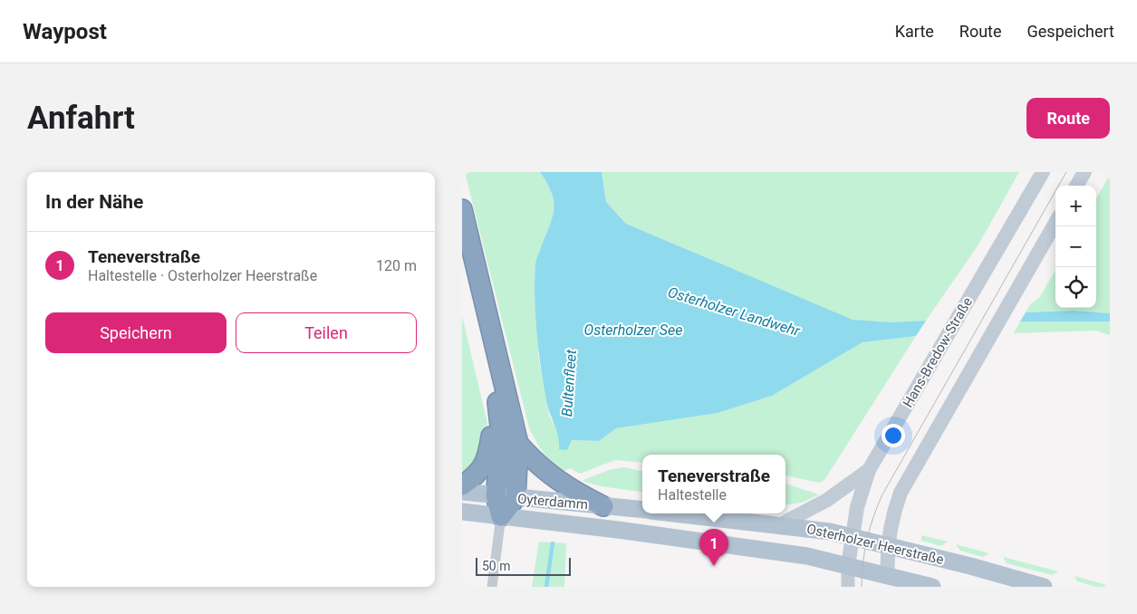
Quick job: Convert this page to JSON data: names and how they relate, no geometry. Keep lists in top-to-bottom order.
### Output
{
  "streets": {
    "main road": ["Hans-Bredow-Straße", "Oyterdamm", "Osterholzer Heerstraße"]
  },
  "crossings": [
    ["Hans-Bredow-Straße", "Osterholzer Heerstraße"],
    ["Oyterdamm", "Osterholzer Heerstraße"]
  ],
  "water": ["Osterholzer Landwehr", "Osterholzer See", "Bultenfleet"],
  "scale_bar": "50 m",
  "page": {
    "header": "Waypost",
    "nav": ["Karte", "Route", "Gespeichert"],
    "buttons": [
      "Route",
      ["Speichern", "Teilen"]
    ],
    "title": "Anfahrt",
    "heading": "In der Nähe",
    "map_buttons": ["+", "−"],
    "list": [
      {
        "mark": "1",
        "name": "Teneverstraße",
        "note": "Haltestelle · Osterholzer Heerstraße",
        "value": "120 m"
      }
    ],
    "popup": ["Teneverstraße", "Haltestelle"],
    "pins": "1",
    "scale": "50 m"
  }
}
